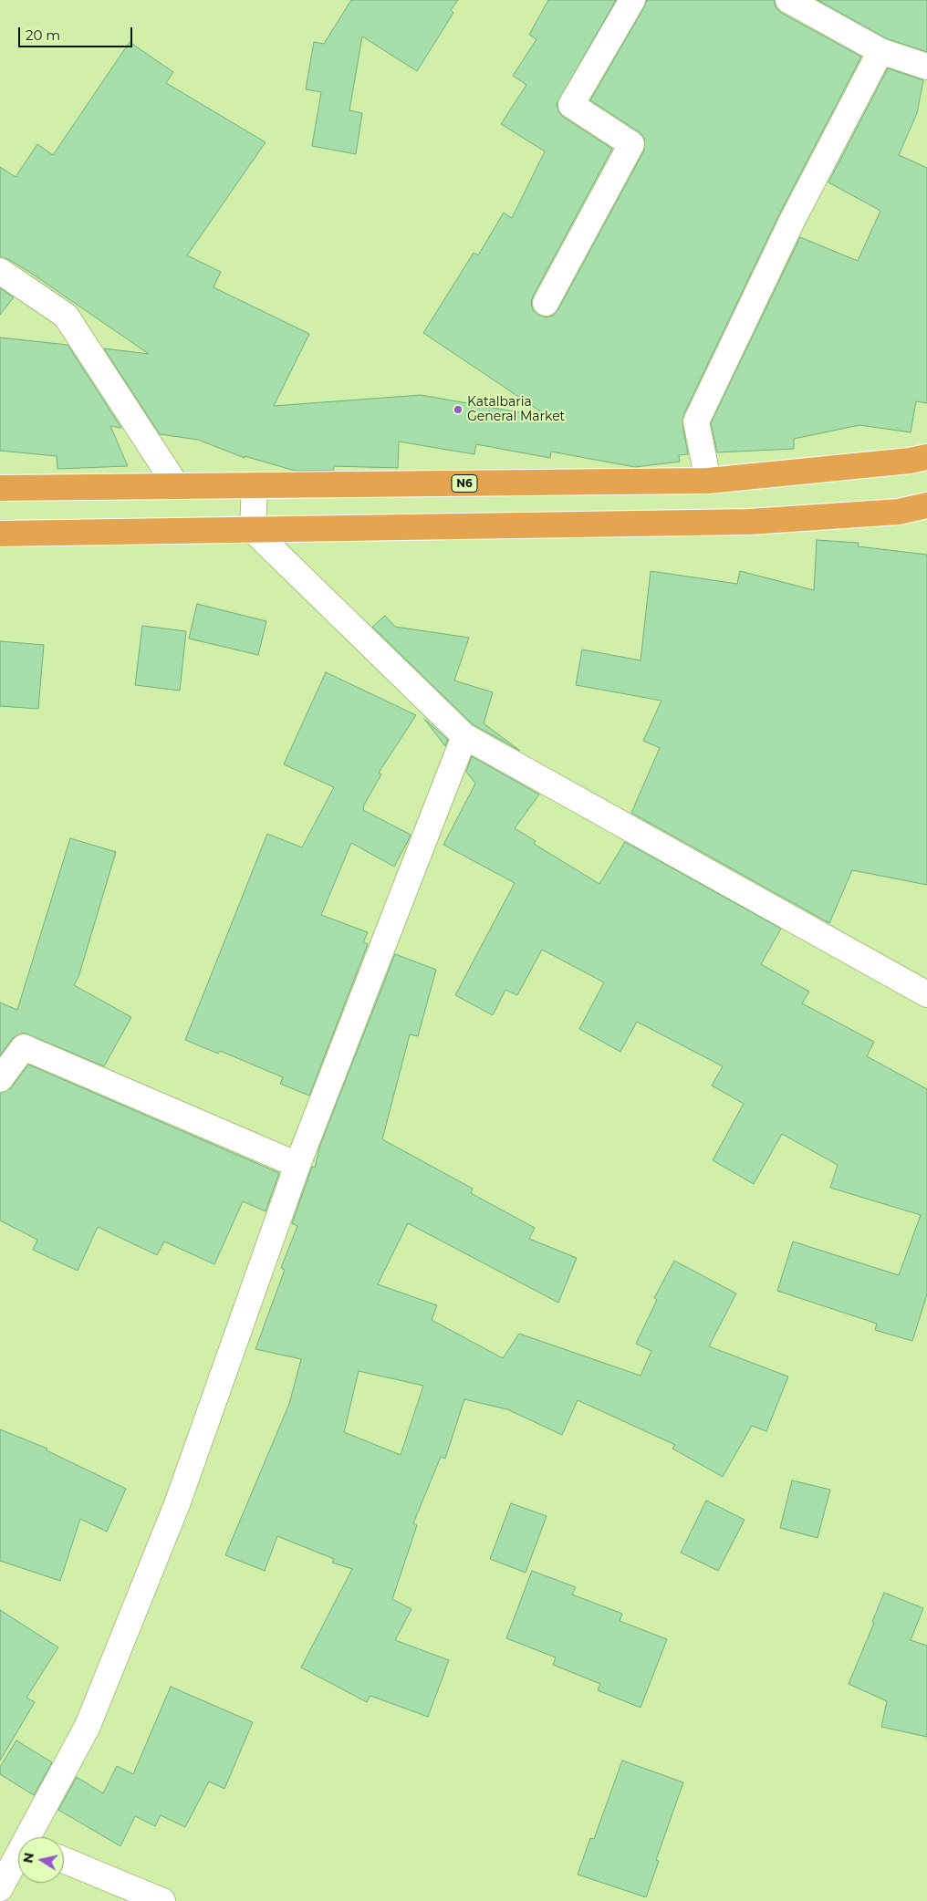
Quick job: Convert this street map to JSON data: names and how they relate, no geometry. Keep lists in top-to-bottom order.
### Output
{
  "streets": {
    "highway": ["N6"]
  },
  "places": ["Katalbaria General Market"],
  "scale_bar": "20 m",
  "north": "left"
}
